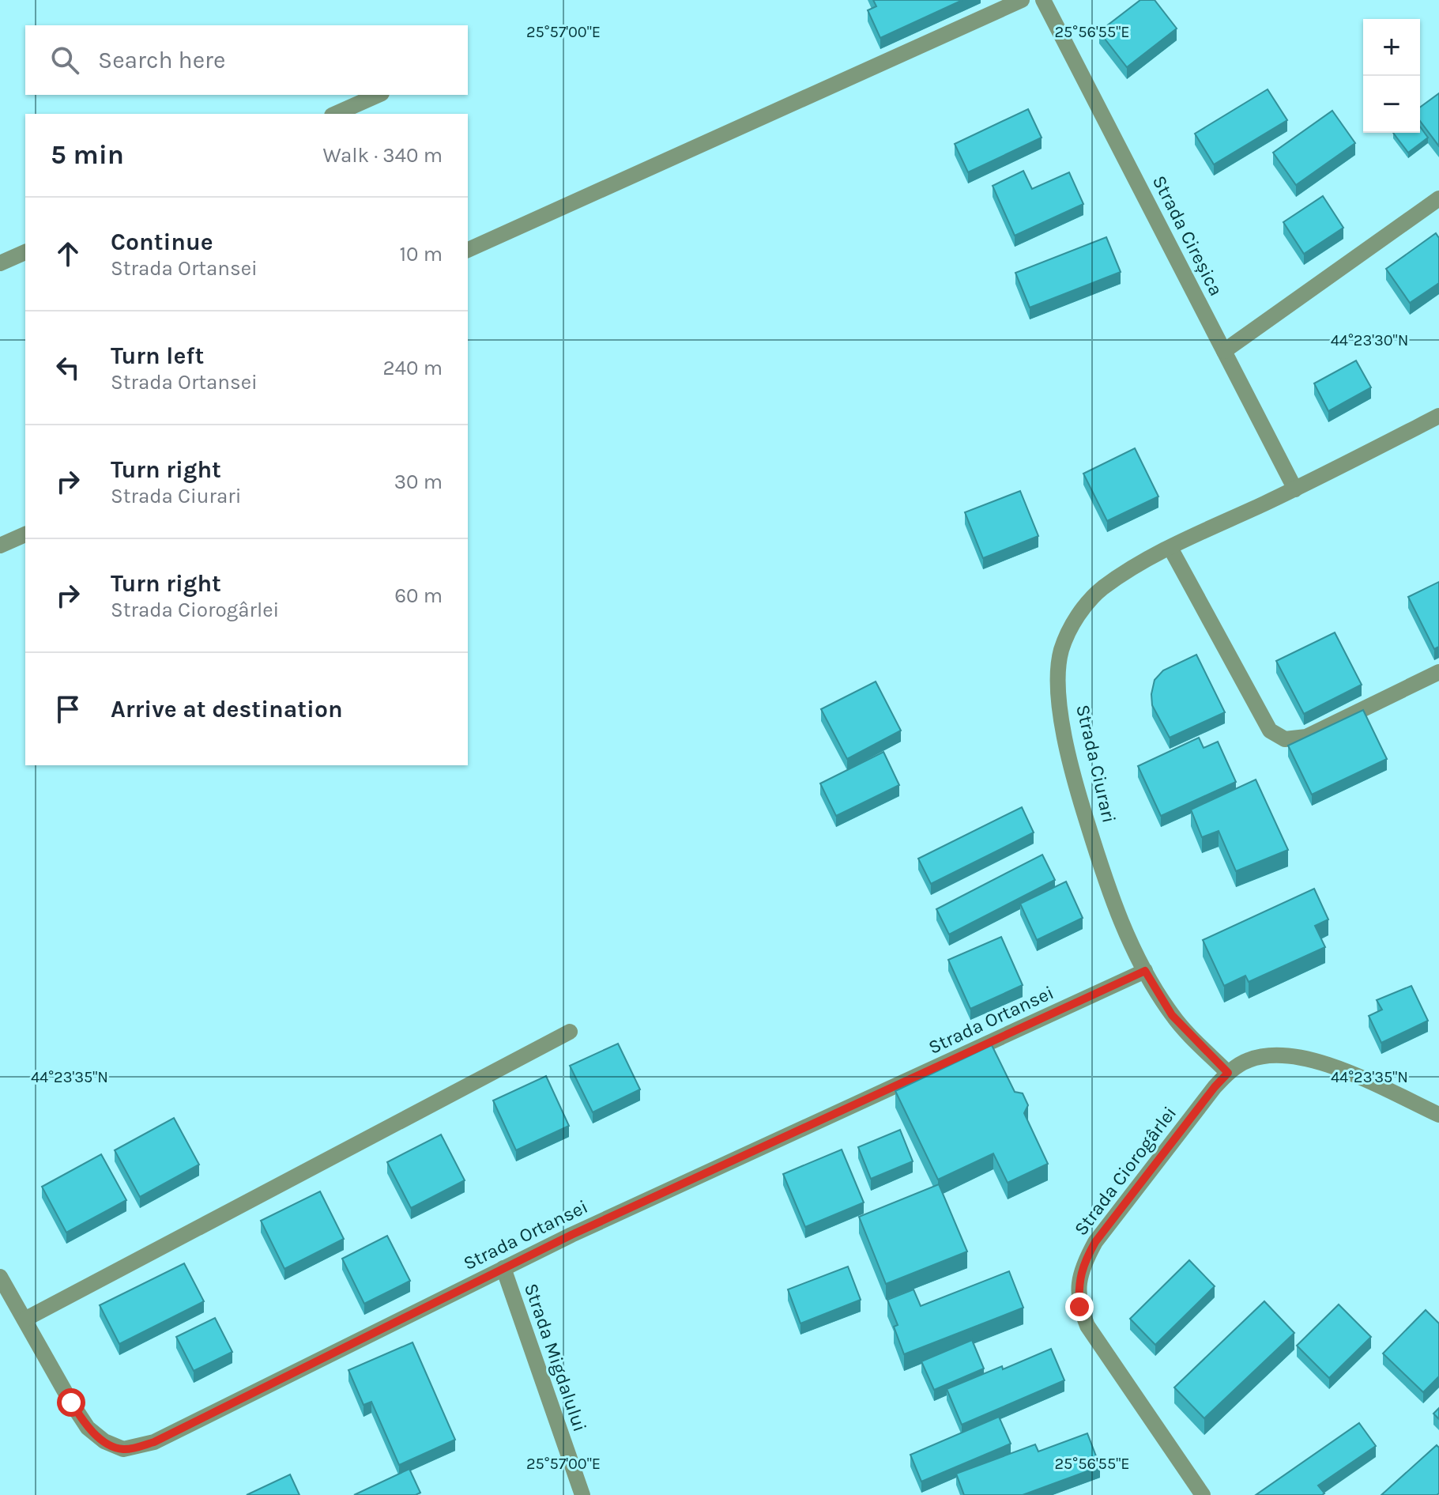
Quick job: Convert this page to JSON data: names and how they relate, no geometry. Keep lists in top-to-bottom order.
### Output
{
  "streets": {
    "street": [
      "Strada Cireșica",
      "Strada Ciurari",
      "Strada Ortansei",
      "Strada Ciorogârlei",
      "Strada Migdalului"
    ]
  },
  "crossings": [
    ["Strada Cireșica", "Strada Ciurari"],
    ["Strada Ciurari", "Strada Ortansei"],
    ["Strada Ciurari", "Strada Ciorogârlei"],
    ["Strada Ortansei", "Strada Migdalului"]
  ],
  "page": {
    "map_buttons": ["+", "−"],
    "search": "Search here",
    "heading": ["5 min", "Walk · 340 m"],
    "list": [
      ["Continue", "Strada Ortansei", "10 m"],
      ["Turn left", "Strada Ortansei", "240 m"],
      ["Turn right", "Strada Ciurari", "30 m"],
      ["Turn right", "Strada Ciorogârlei", "60 m"],
      "Arrive at destination"
    ]
  },
  "coordinates": [
    "25°57'00\"E",
    "25°56'55\"E",
    "44°23'30\"N",
    "44°23'35\"N"
  ]
}
